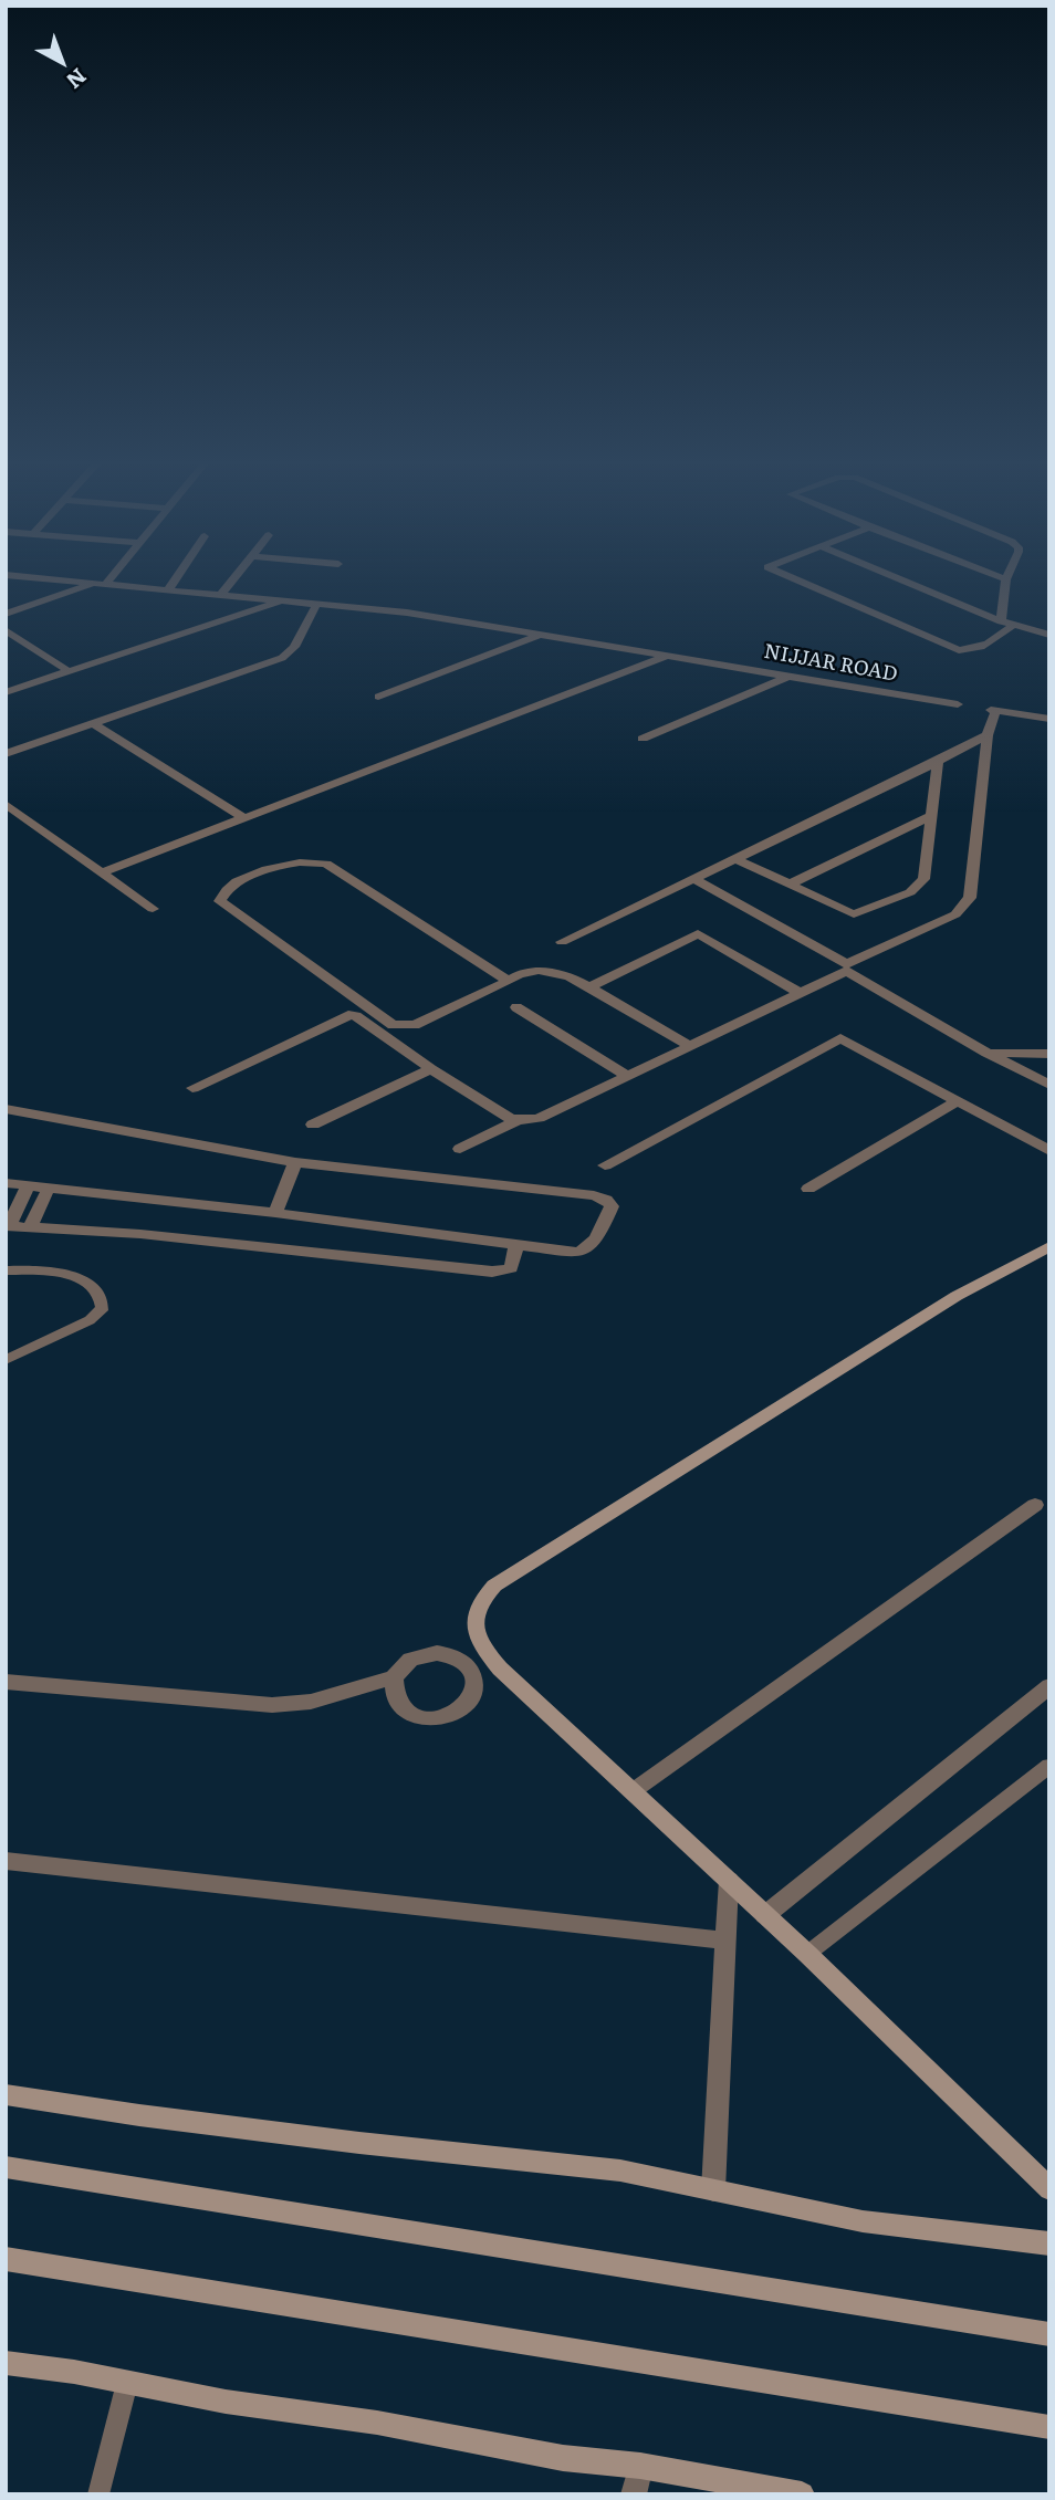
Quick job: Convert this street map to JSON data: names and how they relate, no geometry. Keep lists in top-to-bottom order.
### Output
{
  "streets": {
    "street": ["NIJJAR ROAD"]
  },
  "north": "bottom right"
}
